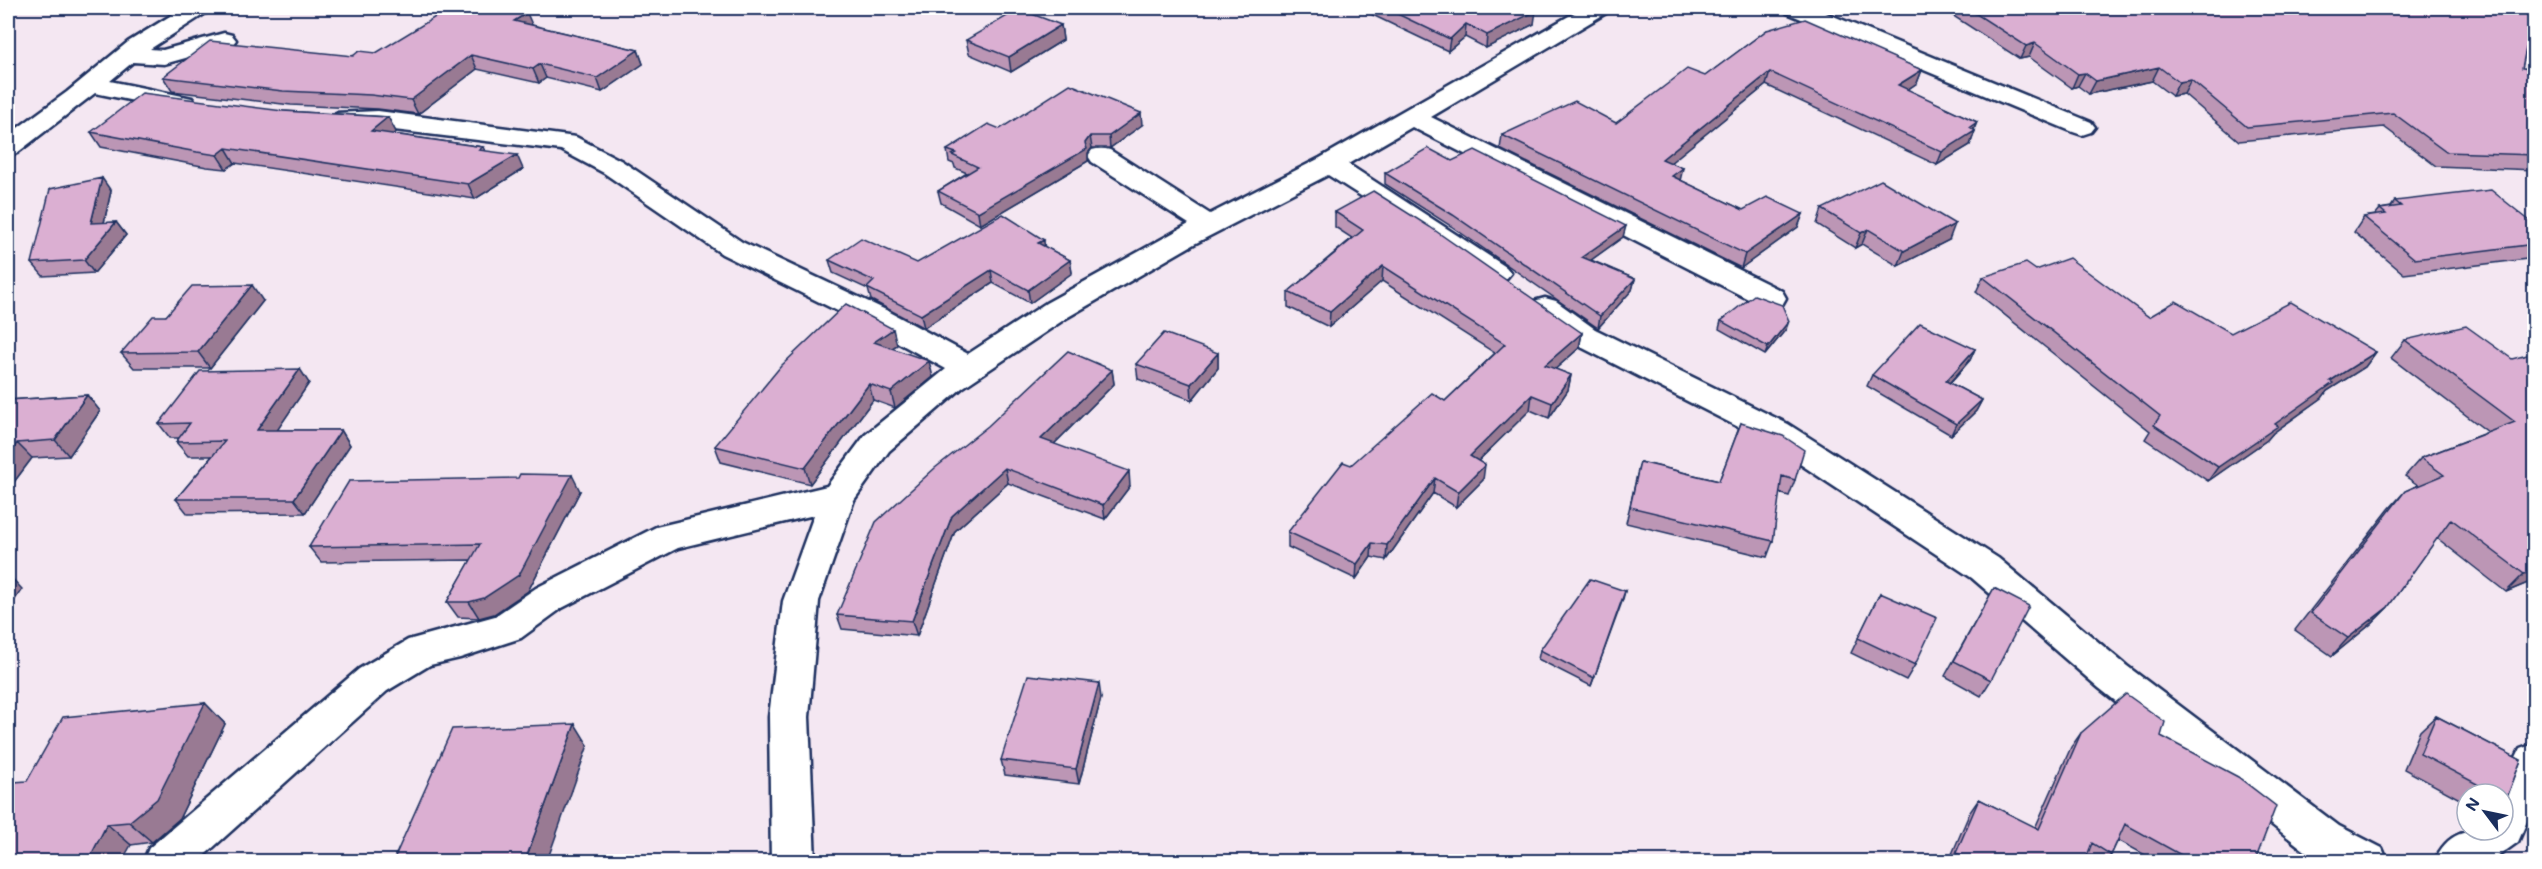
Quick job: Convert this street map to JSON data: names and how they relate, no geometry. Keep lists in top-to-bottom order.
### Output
{
  "north": "top left"
}
